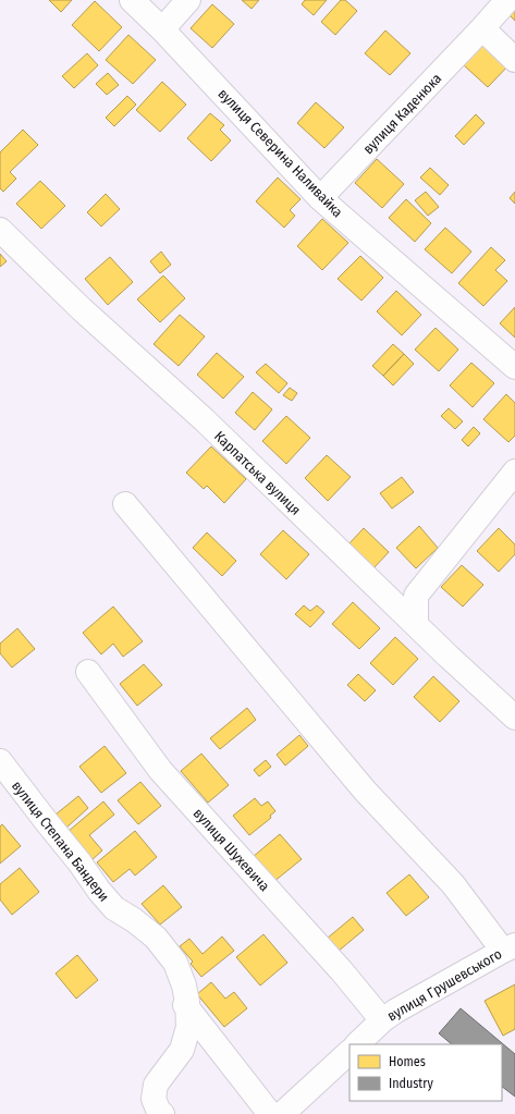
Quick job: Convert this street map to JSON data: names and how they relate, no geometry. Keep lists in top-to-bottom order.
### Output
{
  "streets": {
    "street": [
      "вулиця Каденюка",
      "вулиця Северина Наливайка",
      "Карпатська вулиця",
      "вулиця Степана Бандери",
      "вулиця Шухевича",
      "вулиця Грушевського"
    ]
  },
  "crossings": [
    ["вулиця Каденюка", "вулиця Северина Наливайка"],
    ["вулиця Шухевича", "вулиця Грушевського"]
  ],
  "legend": ["Homes", "Industry"]
}
